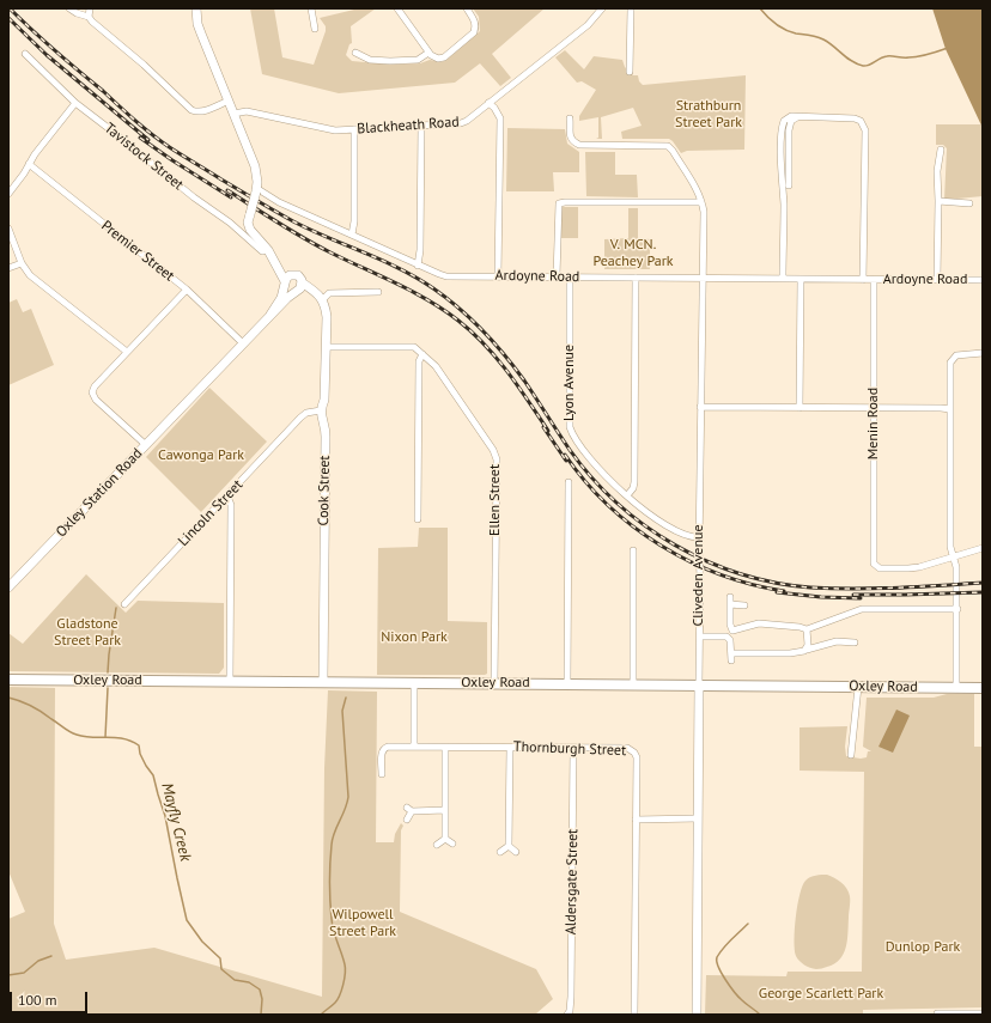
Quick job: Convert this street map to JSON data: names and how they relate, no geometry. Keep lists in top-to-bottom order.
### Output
{
  "streets": {
    "main road": [
      "Cook Street",
      "Oxley Station Road",
      "Cliveden Avenue",
      "Oxley Road"
    ],
    "street": [
      "Blackheath Road",
      "Tavistock Street",
      "Premier Street",
      "Ardoyne Road",
      "Lyon Avenue",
      "Menin Road",
      "Ellen Street",
      "Lincoln Street",
      "Thornburgh Street",
      "Aldersgate Street"
    ]
  },
  "crossings": [
    ["Premier Street", "Oxley Station Road"],
    ["Ardoyne Road", "Lyon Avenue"],
    ["Ardoyne Road", "Menin Road"],
    ["Ardoyne Road", "Cliveden Avenue"],
    ["Lyon Avenue", "Cliveden Avenue"],
    ["Cook Street", "Ellen Street"],
    ["Cook Street", "Lincoln Street"],
    ["Cook Street", "Oxley Road"],
    ["Ellen Street", "Oxley Road"],
    ["Cliveden Avenue", "Oxley Road"],
    ["Thornburgh Street", "Aldersgate Street"]
  ],
  "water": ["Mayfly Creek"],
  "parks": [
    "Strathburn Street Park",
    "V. MCN. Peachey Park",
    "Cawonga Park",
    "Gladstone Street Park",
    "Nixon Park",
    "Wilpowell Street Park",
    "Dunlop Park",
    "George Scarlett Park"
  ],
  "scale_bar": "100 m"
}
